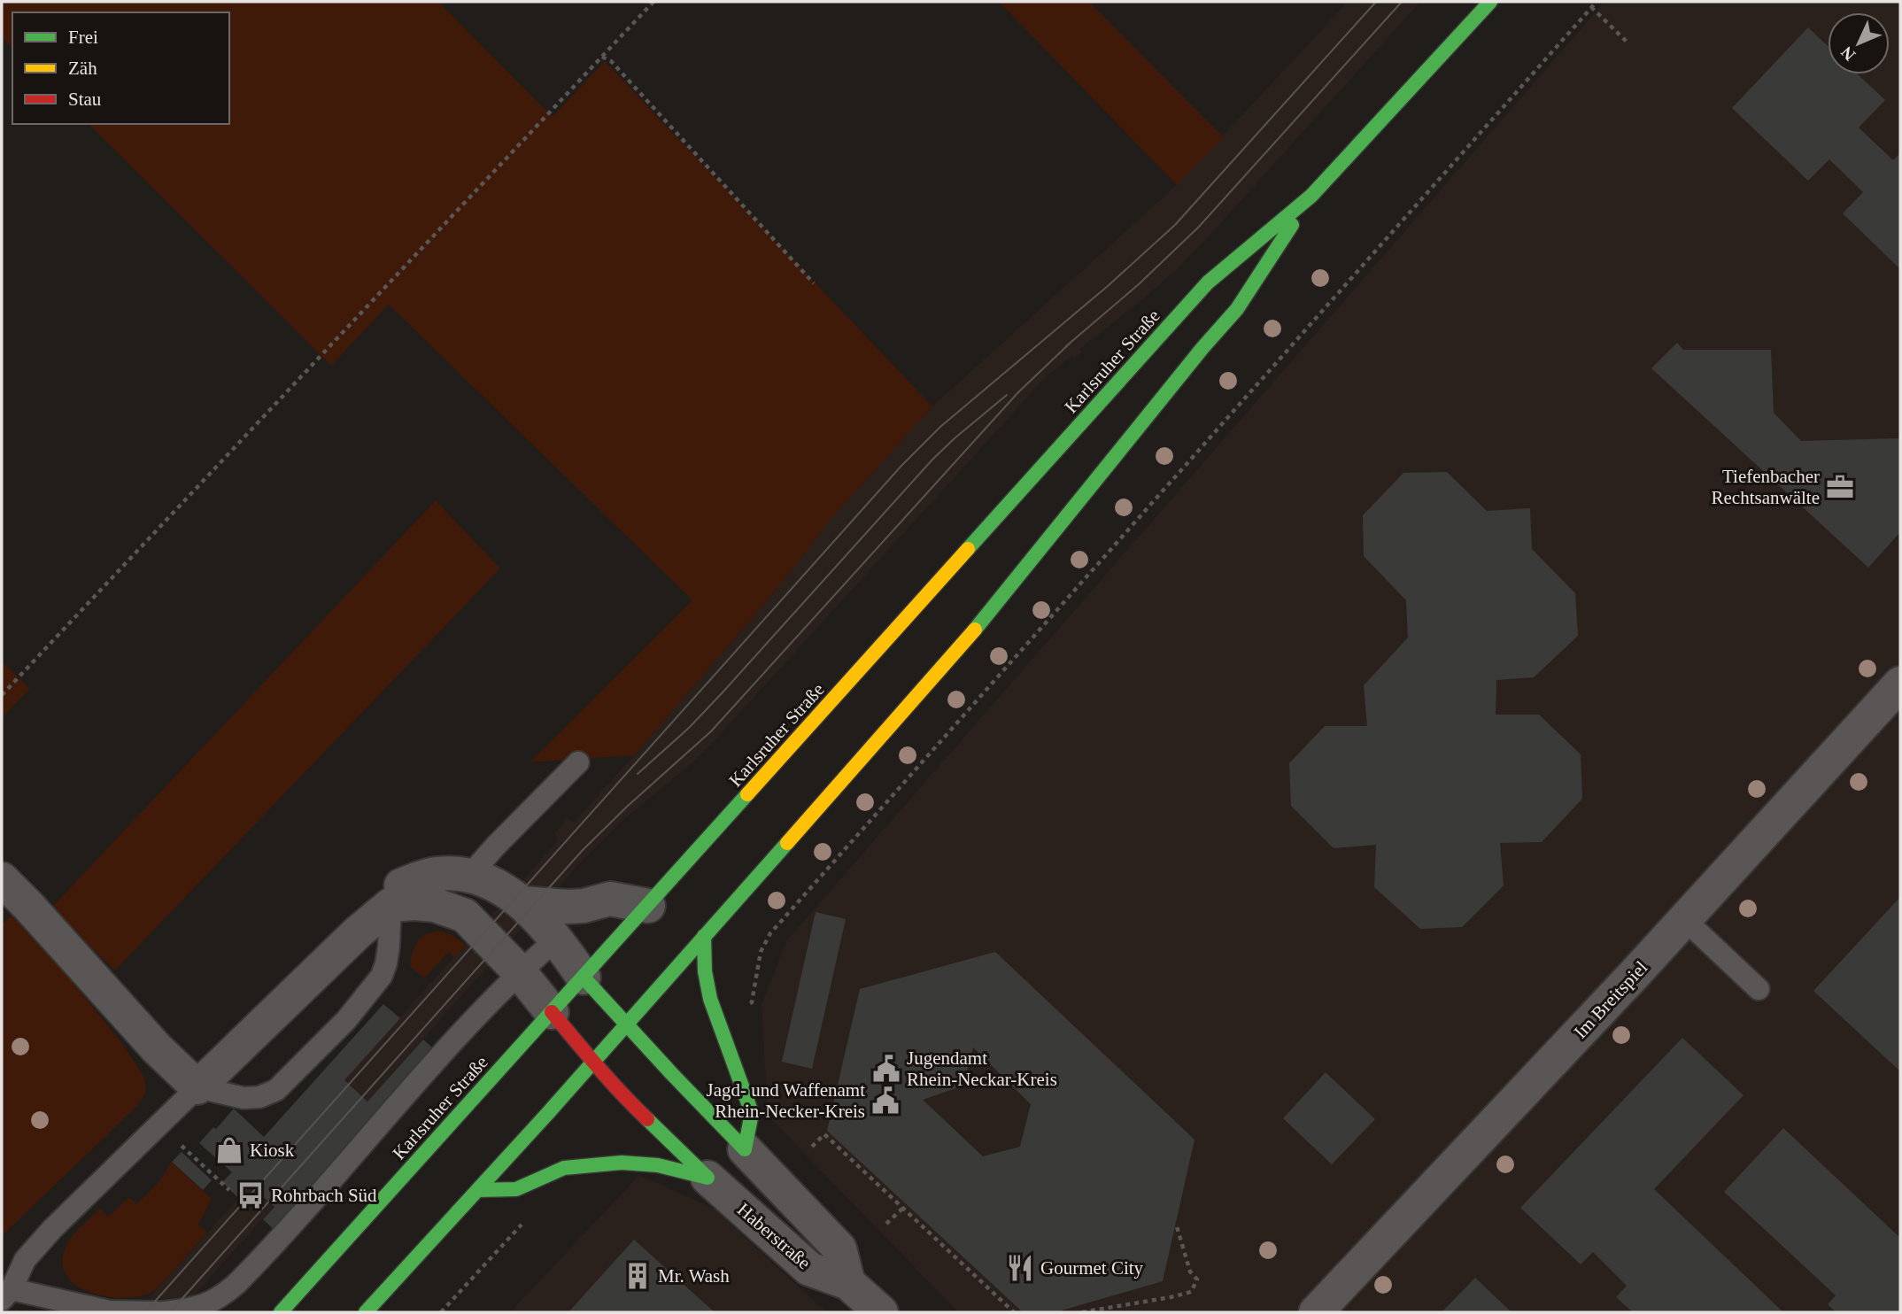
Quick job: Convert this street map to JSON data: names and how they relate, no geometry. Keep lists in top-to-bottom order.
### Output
{
  "streets": {
    "main road": ["Karlsruher Straße"],
    "street": ["Im Breitspiel", "Haberstraße"]
  },
  "places": {
    "office": ["Tiefenbacher Rechtsanwälte"],
    "public building": ["Jugendamt Rhein-Neckar-Kreis", "Jagd- und Waffenamt Rhein-Necker-Kreis"],
    "shop": ["Kiosk"],
    "bus stop": ["Rohrbach Süd"],
    "restaurant": ["Gourmet City"],
    "building": ["Mr. Wash"]
  },
  "legend": ["Frei", "Zäh", "Stau"],
  "north": "bottom left"
}
